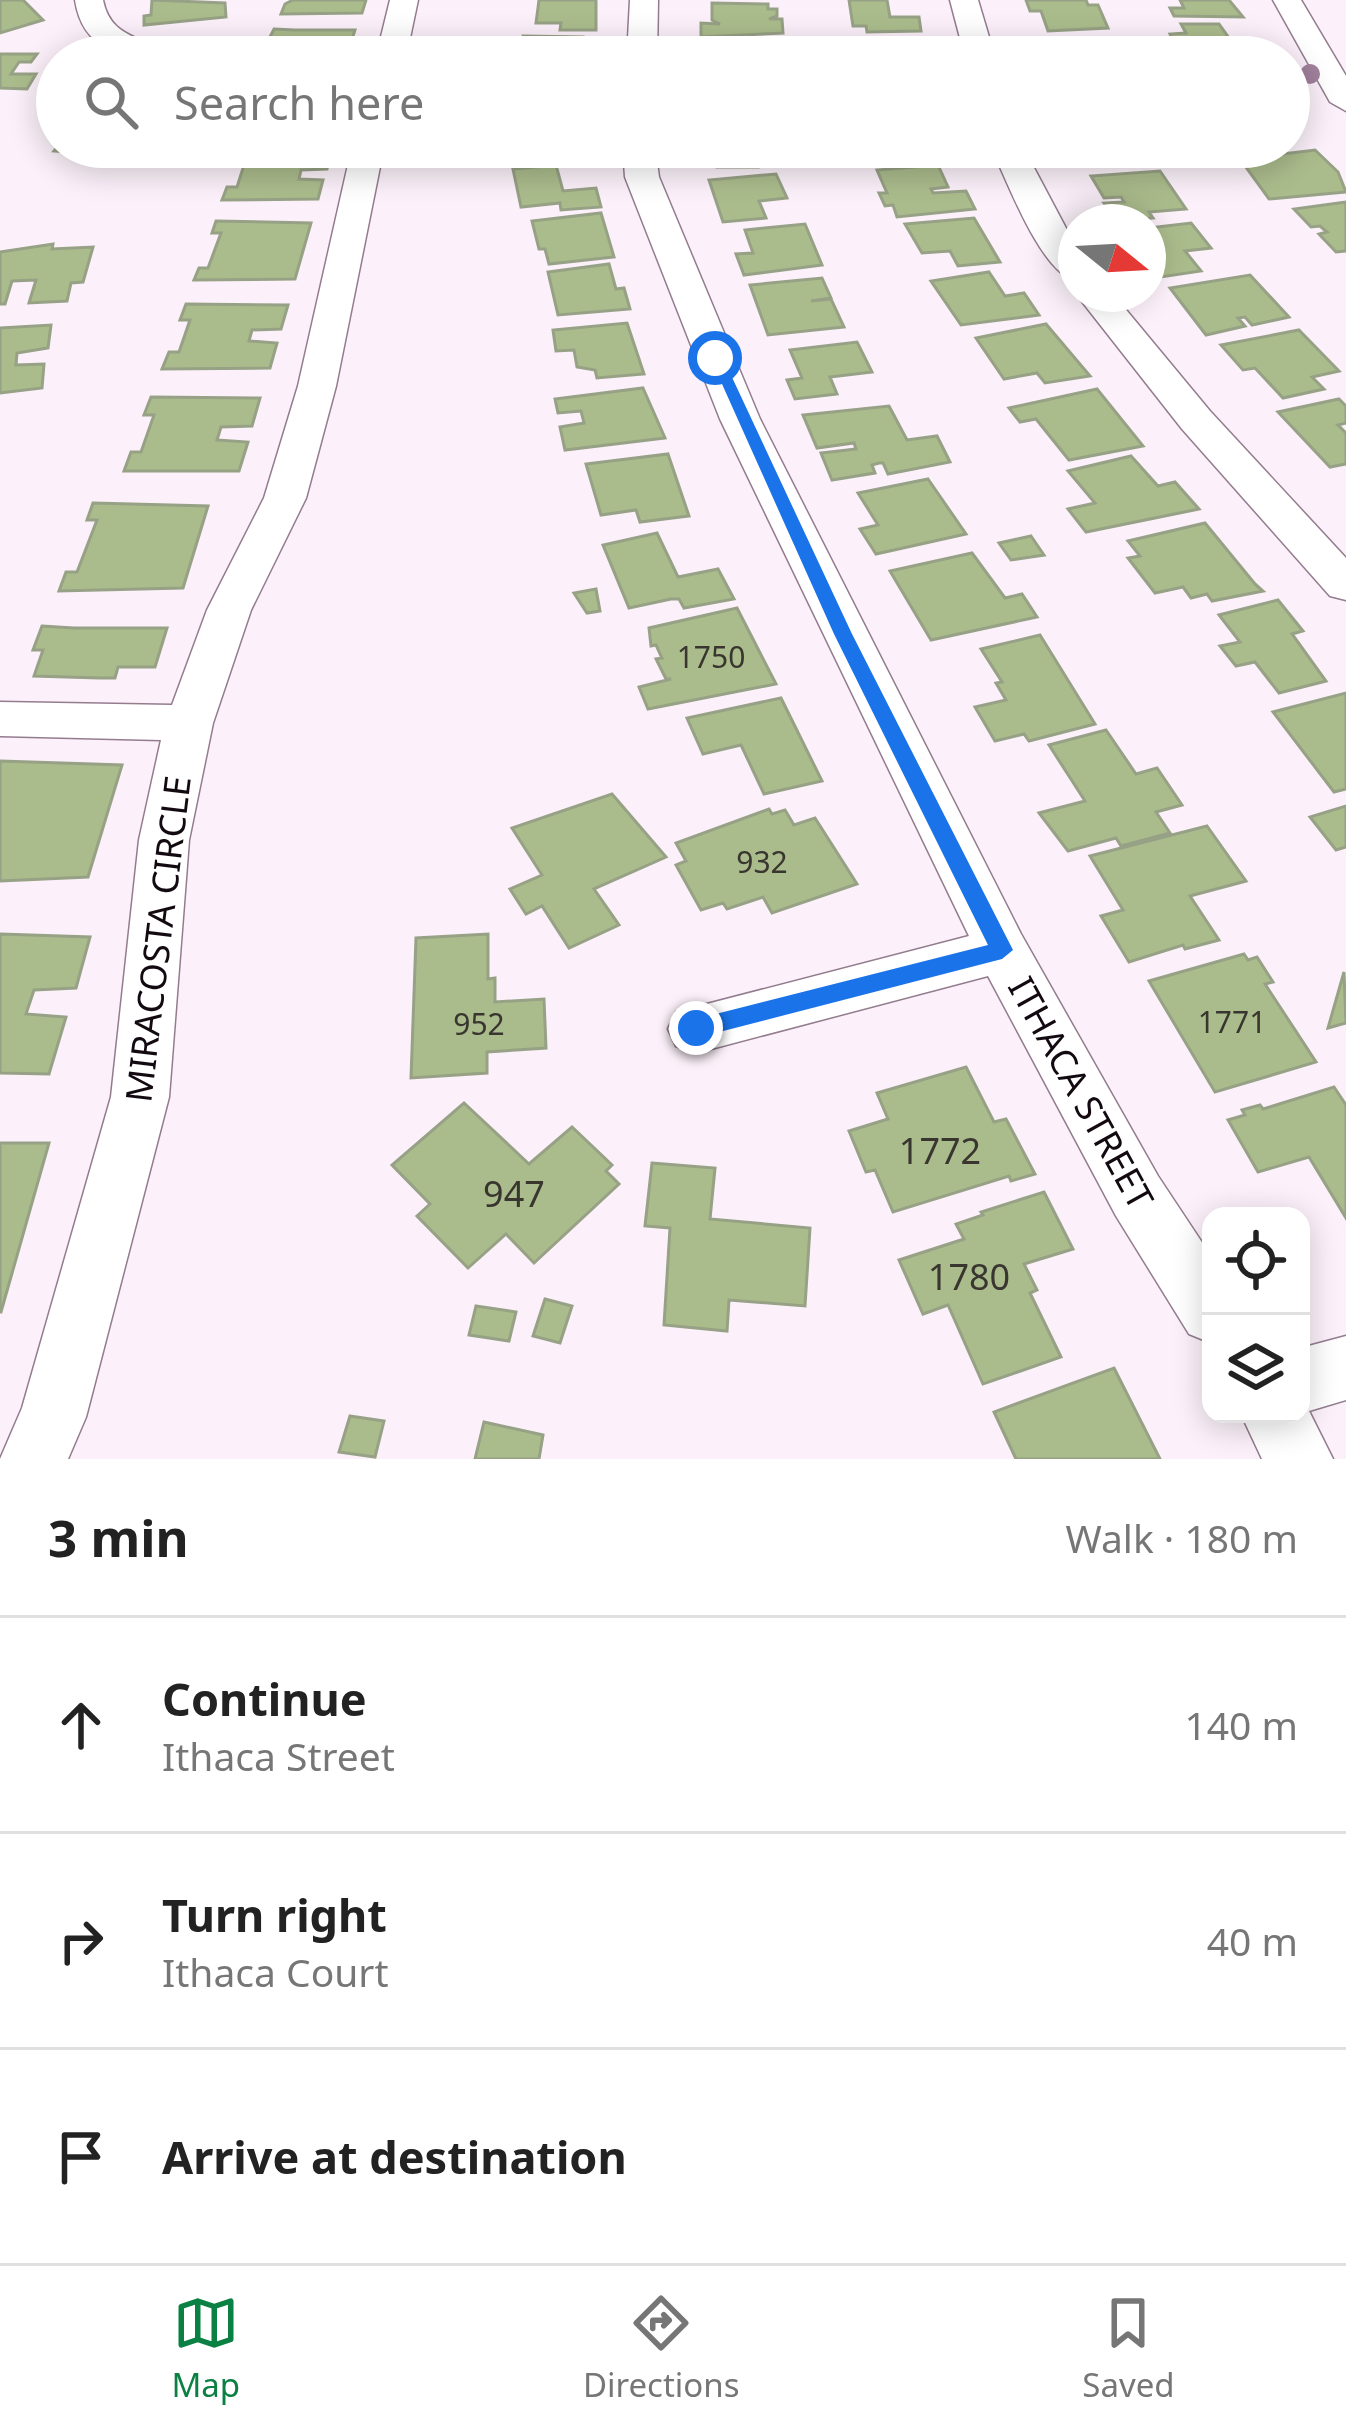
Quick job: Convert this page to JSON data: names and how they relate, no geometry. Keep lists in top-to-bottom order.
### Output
{
  "streets": {
    "street": ["MIRACOSTA CIRCLE", "ITHACA STREET"]
  },
  "house_numbers": [
    "1750",
    "932",
    "1771",
    "952",
    "1772",
    "947",
    "1780"
  ],
  "north": "right",
  "page": {
    "search": "Search here",
    "heading": ["3 min", "Walk · 180 m"],
    "list": [
      ["Continue", "Ithaca Street", "140 m"],
      ["Turn right", "Ithaca Court", "40 m"],
      "Arrive at destination"
    ],
    "nav": ["Map", "Directions", "Saved"]
  }
}
